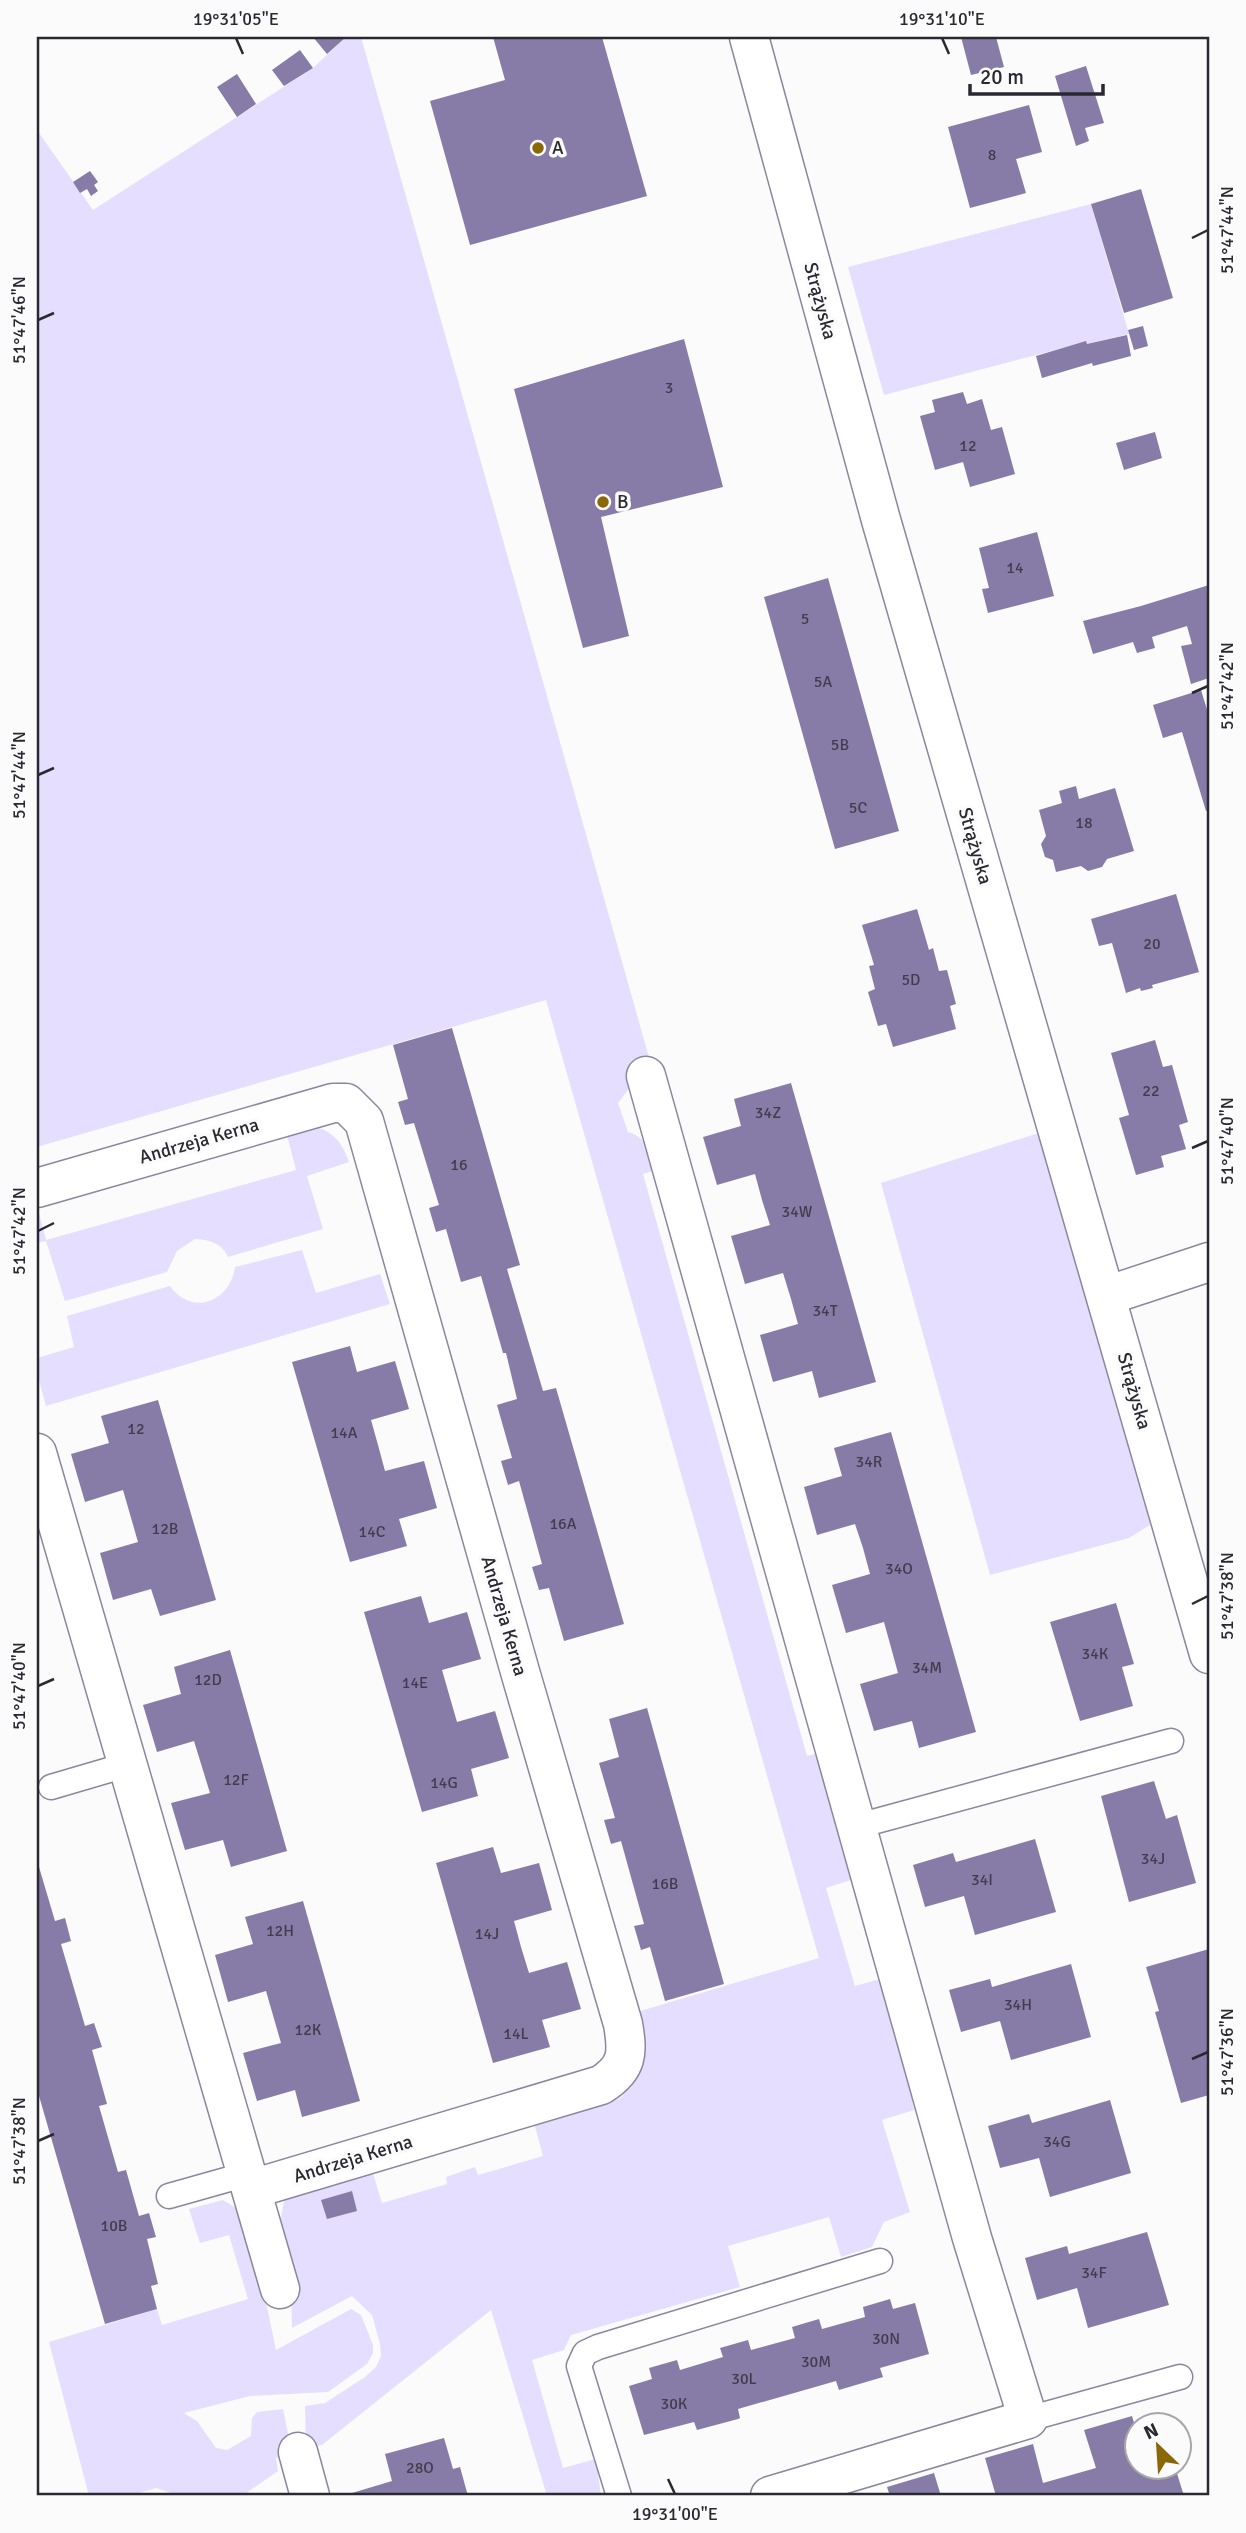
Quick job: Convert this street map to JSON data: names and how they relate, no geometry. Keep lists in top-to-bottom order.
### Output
{
  "streets": {
    "street": ["Strążyska", "Andrzeja Kerna"]
  },
  "places": ["A", "B"],
  "house_numbers": [
    "8",
    "3",
    "12",
    "14",
    "5",
    "5A",
    "5B",
    "5C",
    "18",
    "20",
    "5D",
    "22",
    "34Z",
    "16",
    "34W",
    "34T",
    "12",
    "14A",
    "34R",
    "16A",
    "12B",
    "14C",
    "34O",
    "34K",
    "34M",
    "12D",
    "14E",
    "12F",
    "14G",
    "34J",
    "34I",
    "16B",
    "12H",
    "14J",
    "34H",
    "12K",
    "14L",
    "34G",
    "10B",
    "34F",
    "30N",
    "30M",
    "30L",
    "30K",
    "28O"
  ],
  "scale_bar": "20 m",
  "north": "top left",
  "coordinates": [
    "19°31'05\"E",
    "19°31'10\"E",
    "51°47'44\"N",
    "51°47'46\"N",
    "51°47'42\"N",
    "51°47'40\"N",
    "51°47'38\"N",
    "51°47'36\"N",
    "19°31'00\"E"
  ]
}
